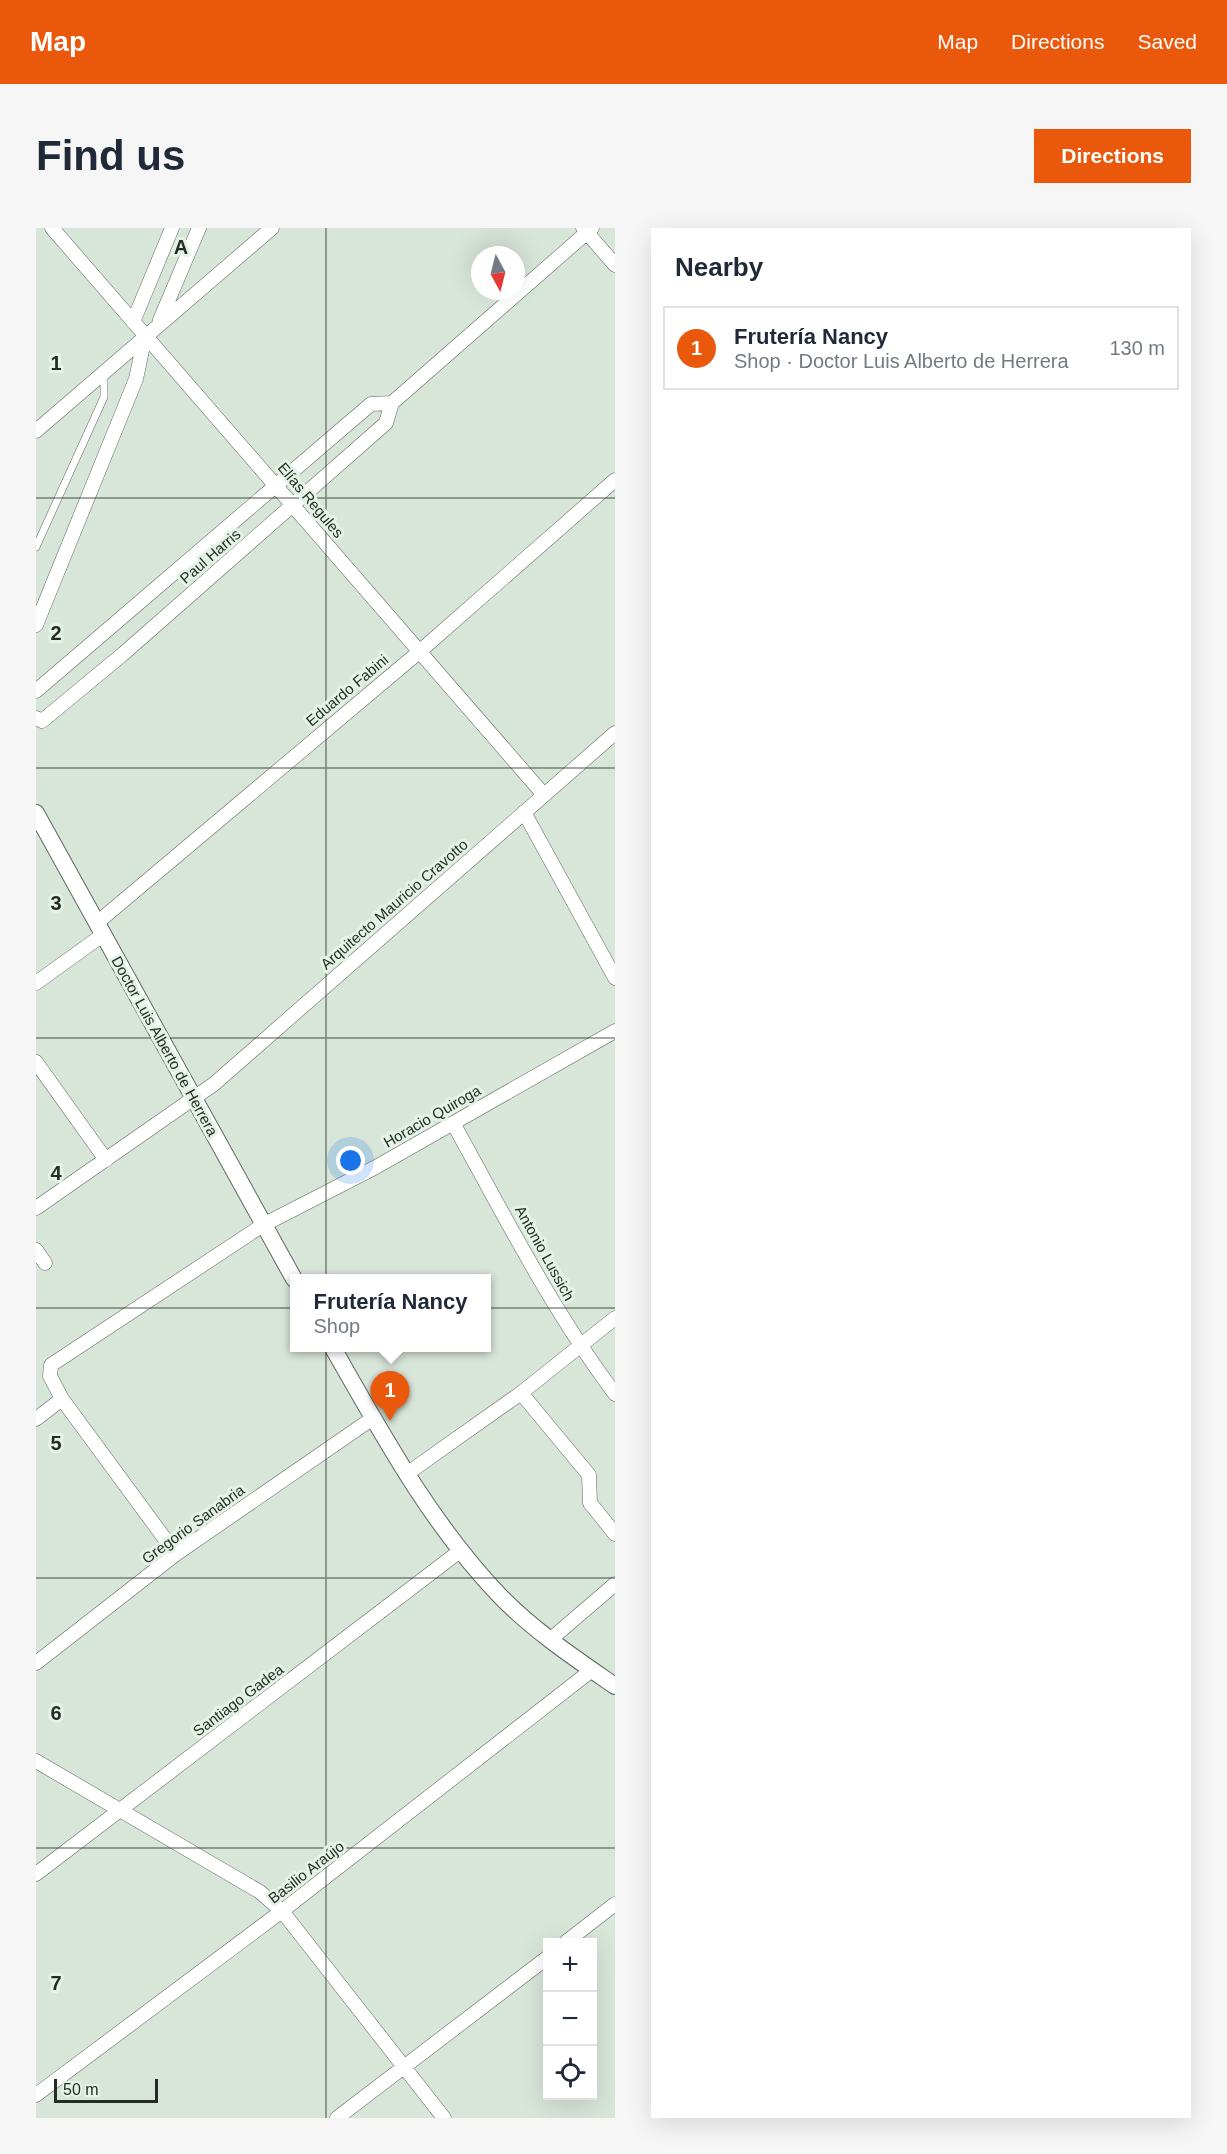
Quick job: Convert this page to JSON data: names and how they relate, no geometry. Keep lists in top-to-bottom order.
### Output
{
  "streets": {
    "street": [
      "Elías Regules",
      "Paul Harris",
      "Eduardo Fabini",
      "Arquitecto Mauricio Cravotto",
      "Doctor Luis Alberto de Herrera",
      "Horacio Quiroga",
      "Antonio Lussich",
      "Gregorio Sanabria",
      "Santiago Gadea",
      "Basilio Araújo"
    ]
  },
  "crossings": [
    ["Elías Regules", "Paul Harris"],
    ["Elías Regules", "Eduardo Fabini"],
    ["Elías Regules", "Arquitecto Mauricio Cravotto"],
    ["Eduardo Fabini", "Doctor Luis Alberto de Herrera"],
    ["Arquitecto Mauricio Cravotto", "Doctor Luis Alberto de Herrera"],
    ["Doctor Luis Alberto de Herrera", "Horacio Quiroga"],
    ["Horacio Quiroga", "Antonio Lussich"]
  ],
  "scale_bar": "50 m",
  "north": "bottom",
  "page": {
    "header": "Map",
    "nav": ["Map", "Directions", "Saved"],
    "buttons": "Directions",
    "title": "Find us",
    "heading": "Nearby",
    "list": [
      {
        "mark": "1",
        "name": "Frutería Nancy",
        "note": "Shop · Doctor Luis Alberto de Herrera",
        "value": "130 m"
      }
    ],
    "popup": ["Frutería Nancy", "Shop"],
    "pins": "1",
    "map_buttons": ["+", "−"],
    "scale": "50 m"
  },
  "grid": {
    "columns": ["A"],
    "rows": [
      "1",
      "2",
      "3",
      "4",
      "5",
      "6",
      "7"
    ]
  }
}
